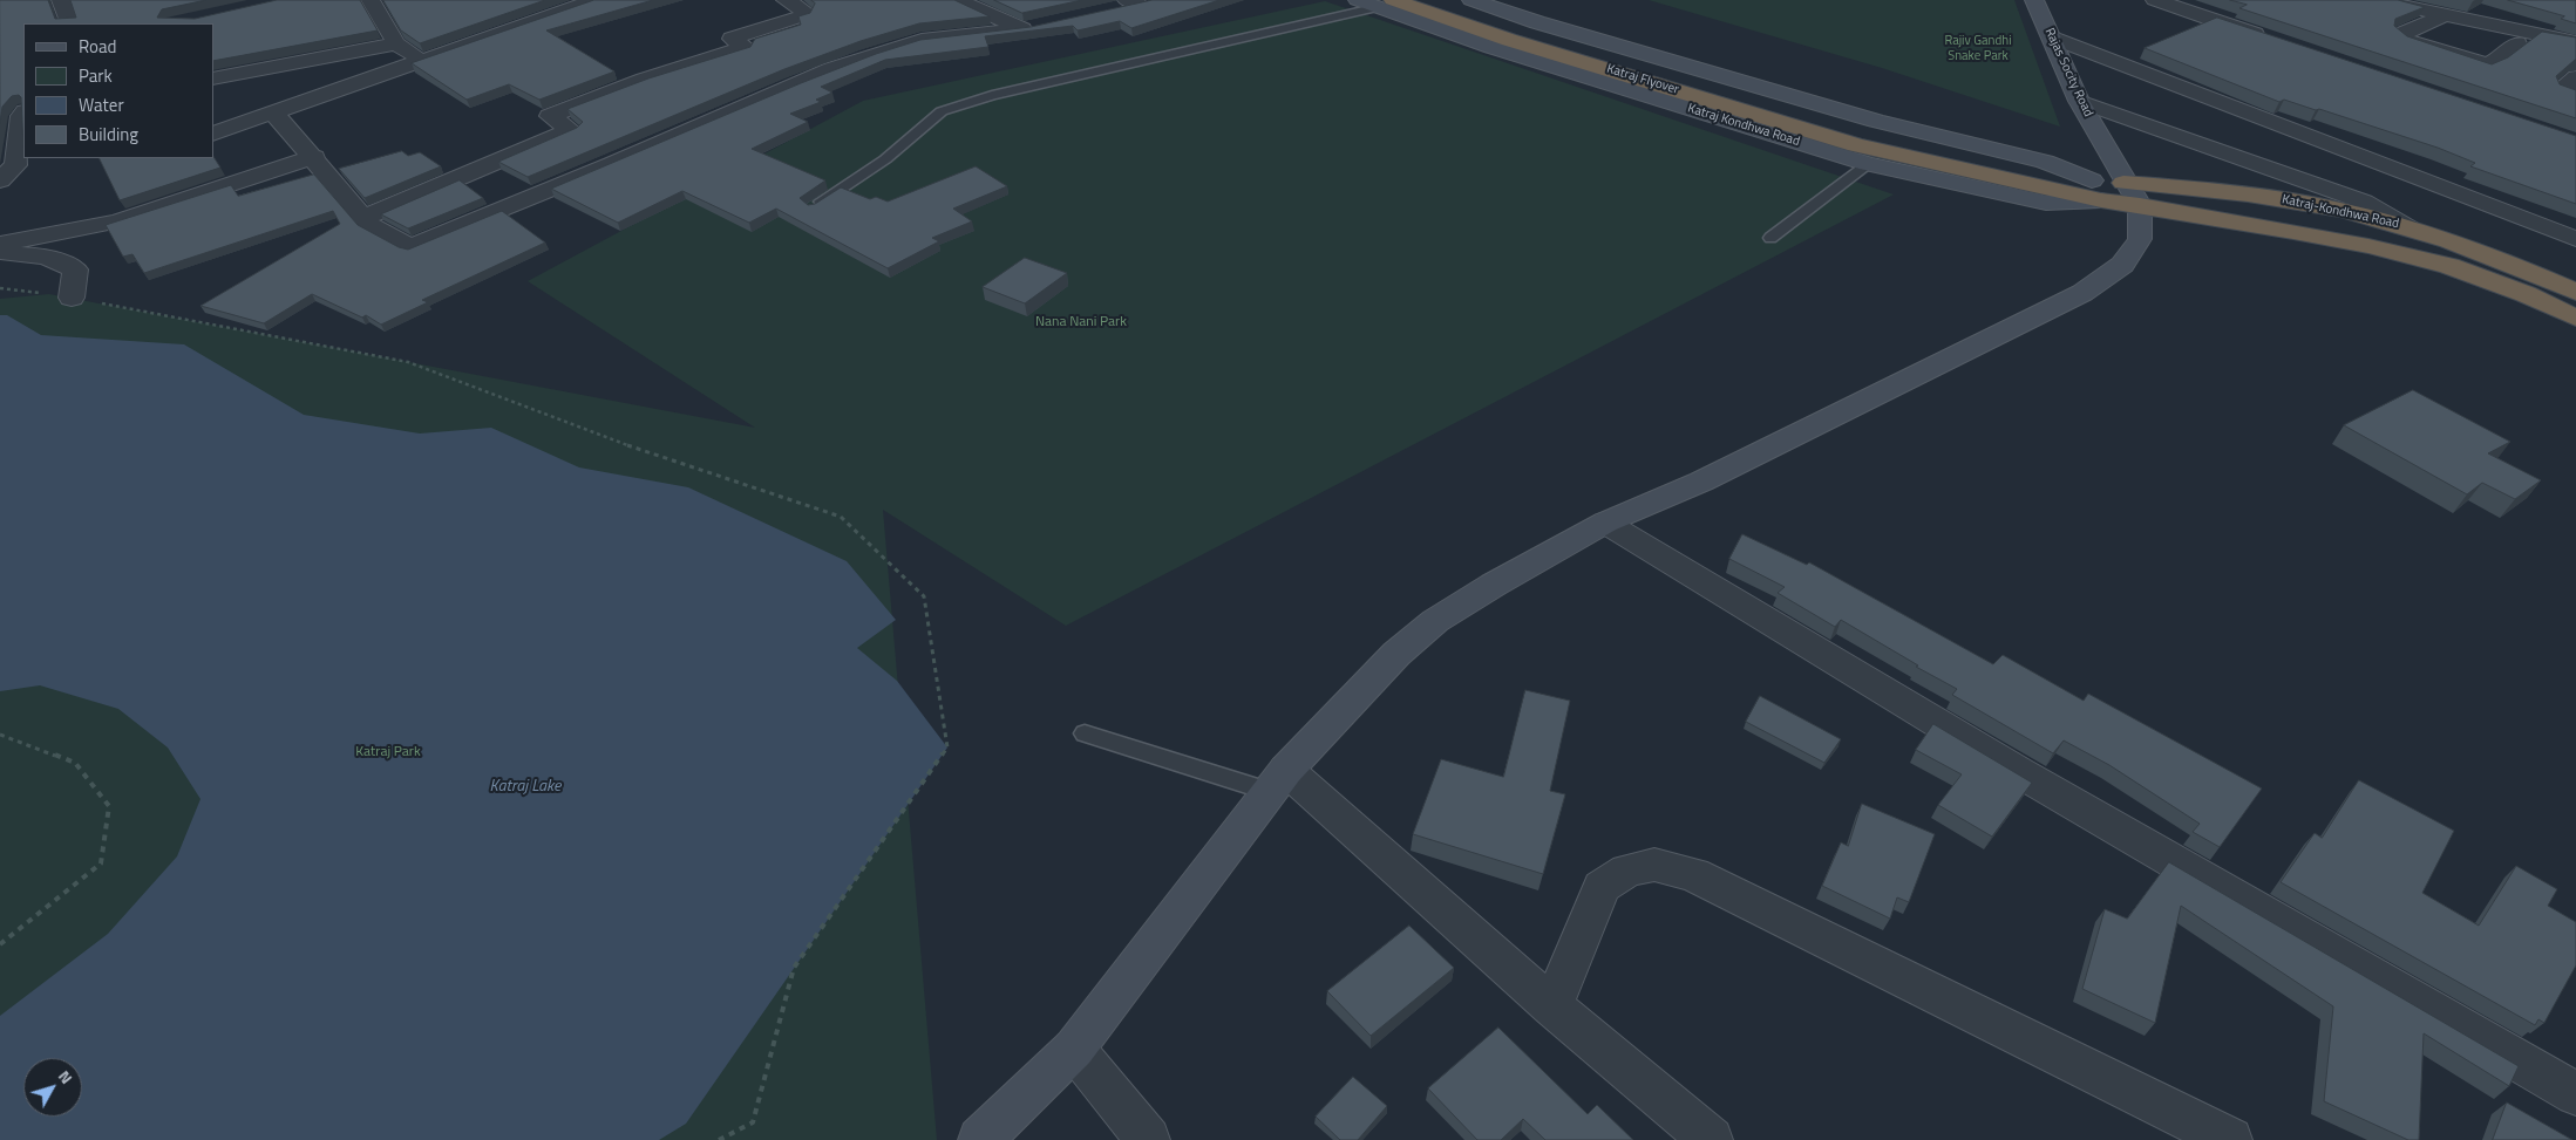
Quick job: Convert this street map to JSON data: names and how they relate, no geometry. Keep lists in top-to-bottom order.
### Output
{
  "streets": {
    "highway": ["Katraj Flyover", "Katraj Kondhwa Road", "Katraj-Kondhwa Road"],
    "street": ["Rajas Socity Road"]
  },
  "crossings": [
    ["Rajas Socity Road", "Katraj Kondhwa Road"],
    ["Rajas Socity Road", "Katraj-Kondhwa Road"],
    ["Katraj Flyover", "Katraj Kondhwa Road"],
    ["Katraj Kondhwa Road", "Katraj-Kondhwa Road"]
  ],
  "water": ["Katraj Lake"],
  "parks": ["Rajiv Gandhi Snake Park", "Nana Nani Park", "Katraj Park"],
  "legend": [
    "Road",
    "Park",
    "Water",
    "Building"
  ],
  "north": "top right"
}
